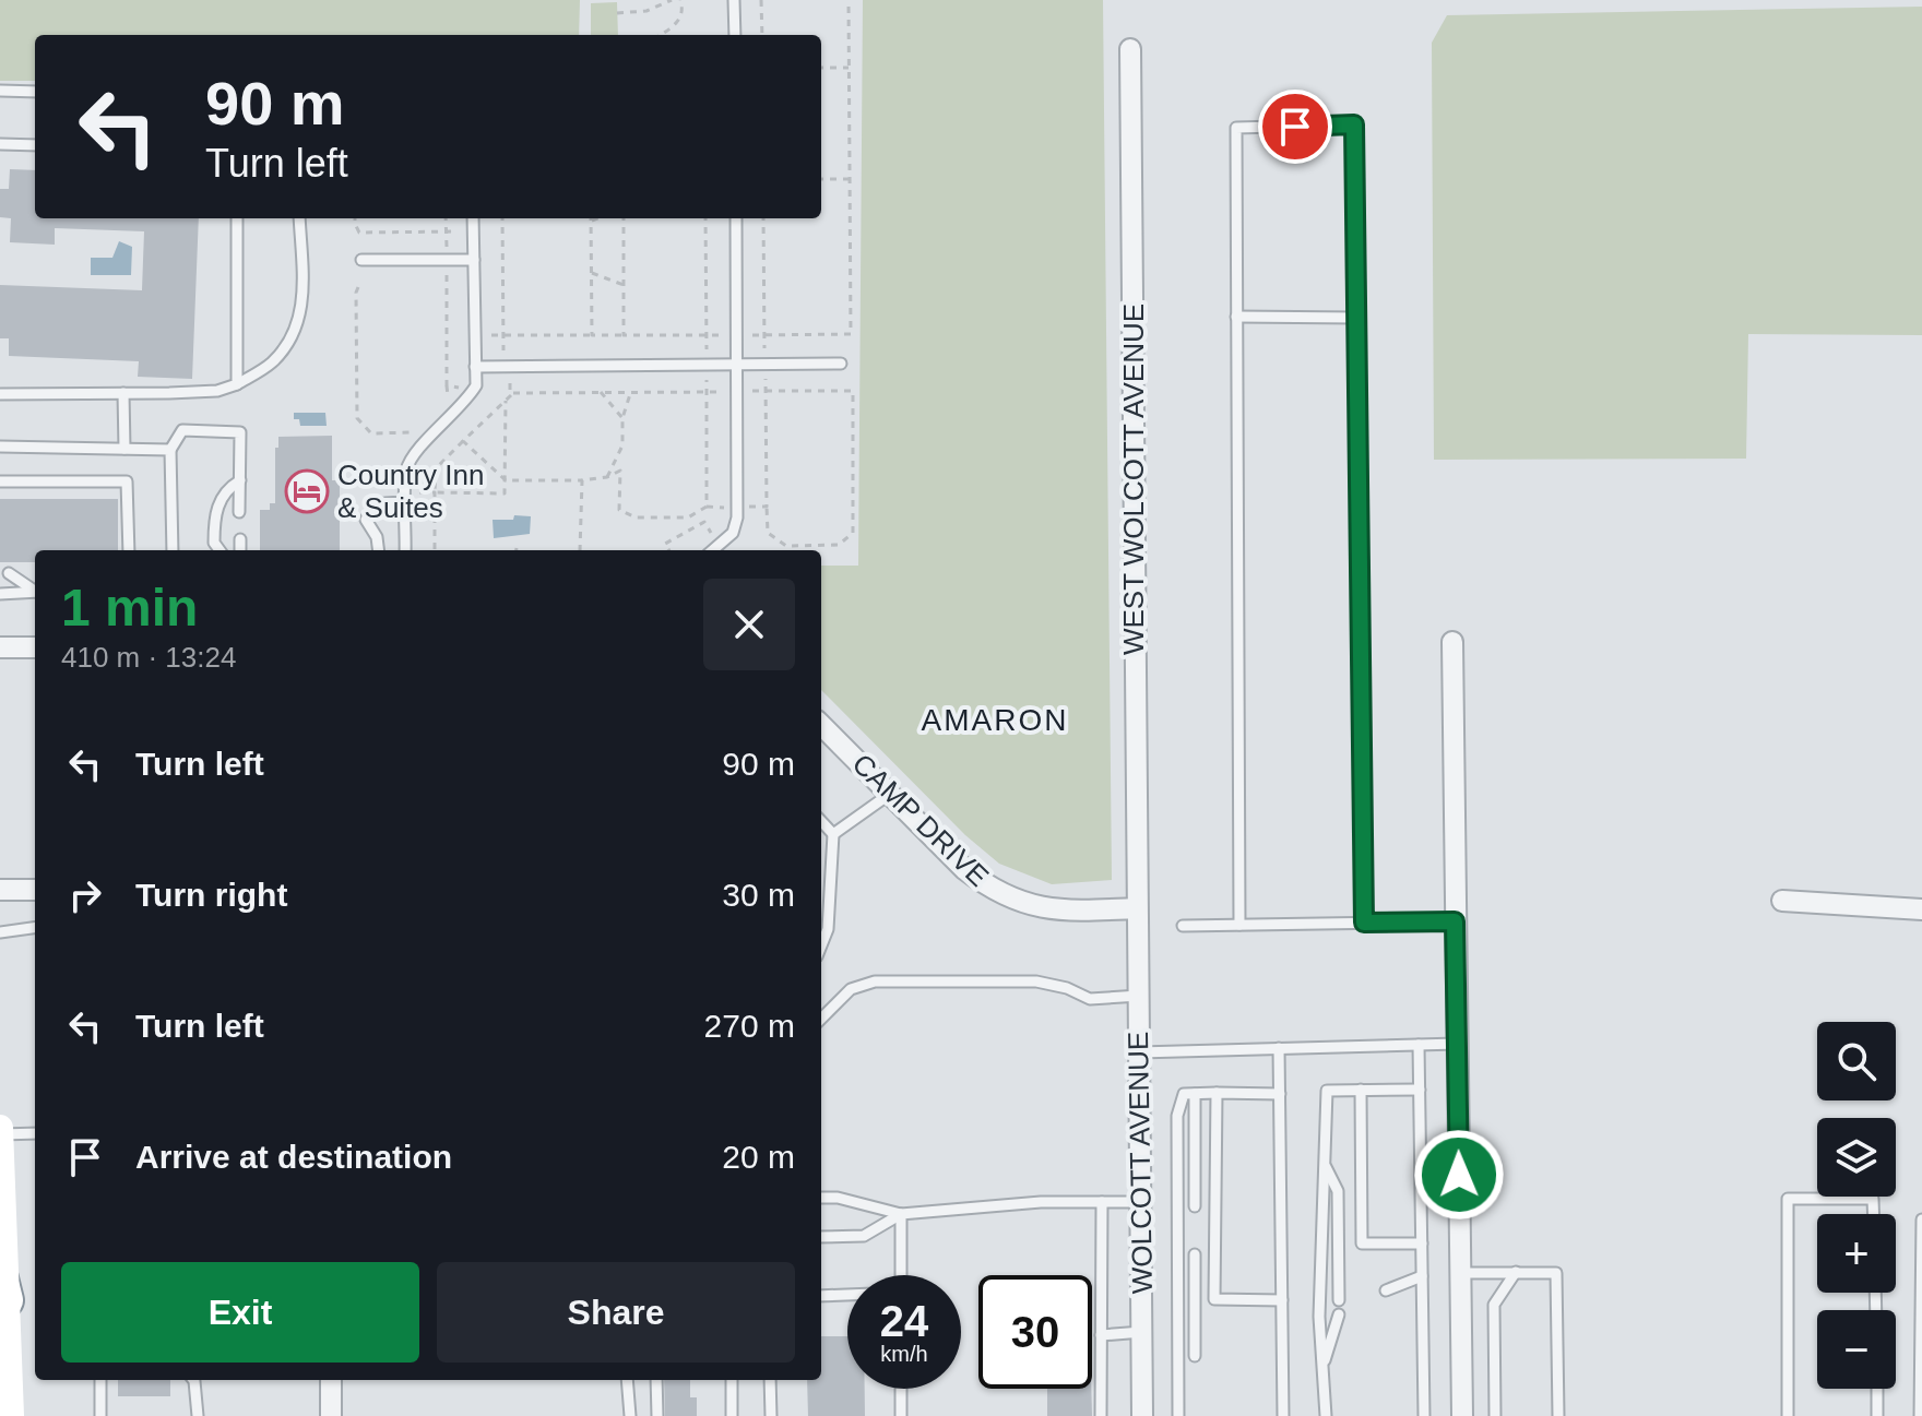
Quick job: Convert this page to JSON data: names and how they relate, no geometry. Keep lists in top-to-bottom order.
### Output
{
  "streets": {
    "street": ["WEST WOLCOTT AVENUE", "CAMP DRIVE", "WOLCOTT AVENUE"]
  },
  "crossings": [
    ["WEST WOLCOTT AVENUE", "CAMP DRIVE"],
    ["WEST WOLCOTT AVENUE", "WOLCOTT AVENUE"],
    ["CAMP DRIVE", "WOLCOTT AVENUE"]
  ],
  "districts": ["AMARON"],
  "places": {
    "hotel": ["Country Inn & Suites"]
  },
  "page": {
    "turn": ["90 m", "Turn left"],
    "heading": ["1 min", "410 m · 13:24"],
    "list": [
      {
        "name": "Turn left",
        "value": "90 m"
      },
      {
        "name": "Turn right",
        "value": "30 m"
      },
      {
        "name": "Turn left",
        "value": "270 m"
      },
      {
        "name": "Arrive at destination",
        "value": "20 m"
      }
    ],
    "map_buttons": ["+", "−"],
    "buttons": ["Exit", "Share"],
    "speed": "24 km/h",
    "limit": "30"
  }
}
